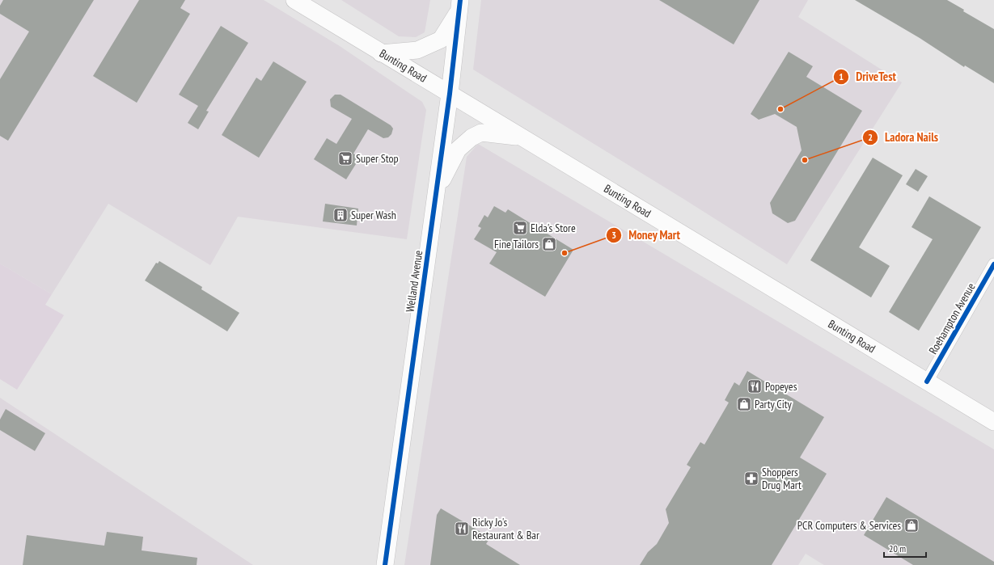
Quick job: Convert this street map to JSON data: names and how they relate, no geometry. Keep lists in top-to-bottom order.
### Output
{
  "streets": {
    "main road": ["Bunting Road", "Welland Avenue"],
    "street": ["Roehampton Avenue"]
  },
  "crossings": [
    ["Bunting Road", "Welland Avenue"],
    ["Bunting Road", "Roehampton Avenue"]
  ],
  "places": {
    "other": ["DriveTest", "Ladora Nails", "Money Mart"],
    "supermarket": ["Super Stop", "Elda's Store"],
    "building": ["Super Wash"],
    "shop": ["Fine Tailors", "Party City", "PCR Computers & Services"],
    "restaurant": ["Popeyes", "Ricky Jo's Restaurant & Bar"],
    "pharmacy": ["Shoppers Drug Mart"]
  },
  "scale_bar": "20 m"
}
